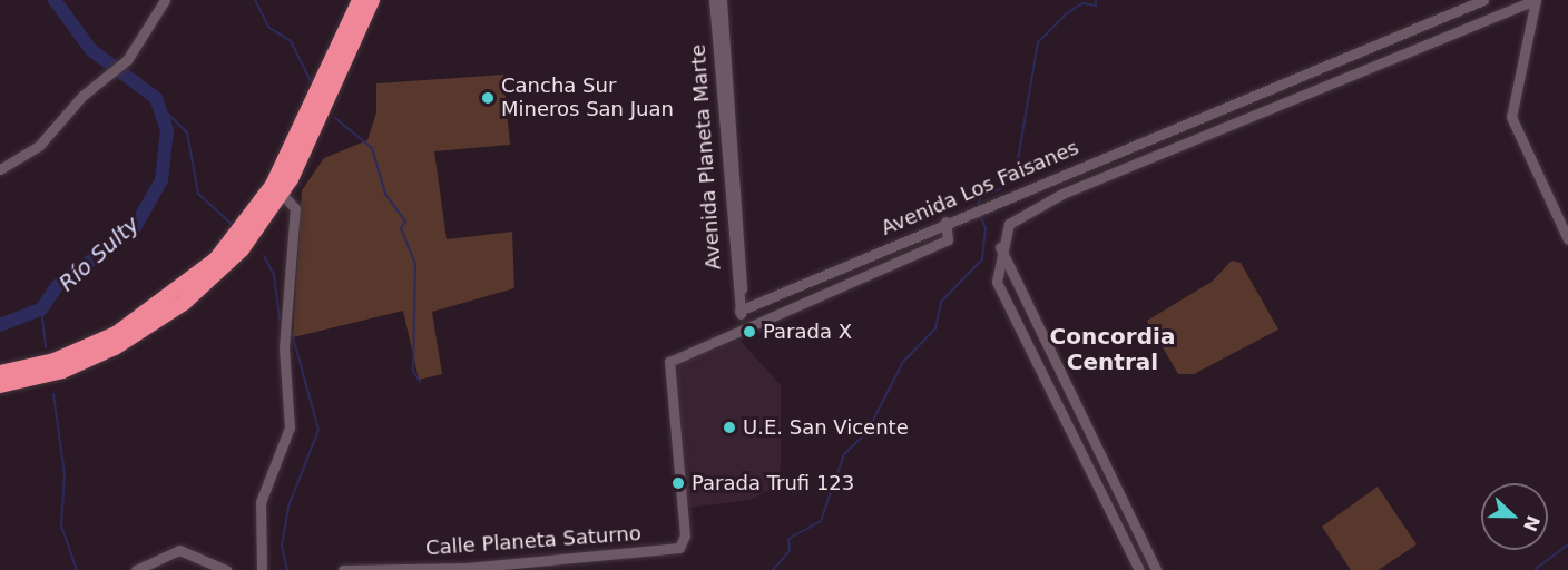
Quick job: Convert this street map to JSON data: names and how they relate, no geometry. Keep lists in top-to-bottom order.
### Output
{
  "streets": {
    "street": ["Avenida Planeta Marte", "Avenida Los Faisanes", "Calle Planeta Saturno"]
  },
  "crossings": [
    ["Avenida Planeta Marte", "Avenida Los Faisanes"],
    ["Avenida Los Faisanes", "Calle Planeta Saturno"]
  ],
  "districts": ["Concordia Central"],
  "water": ["Río Sulty"],
  "places": [
    "Cancha Sur Mineros San Juan",
    "Parada X",
    "U.E. San Vicente",
    "Parada Trufi 123"
  ],
  "north": "right"
}
